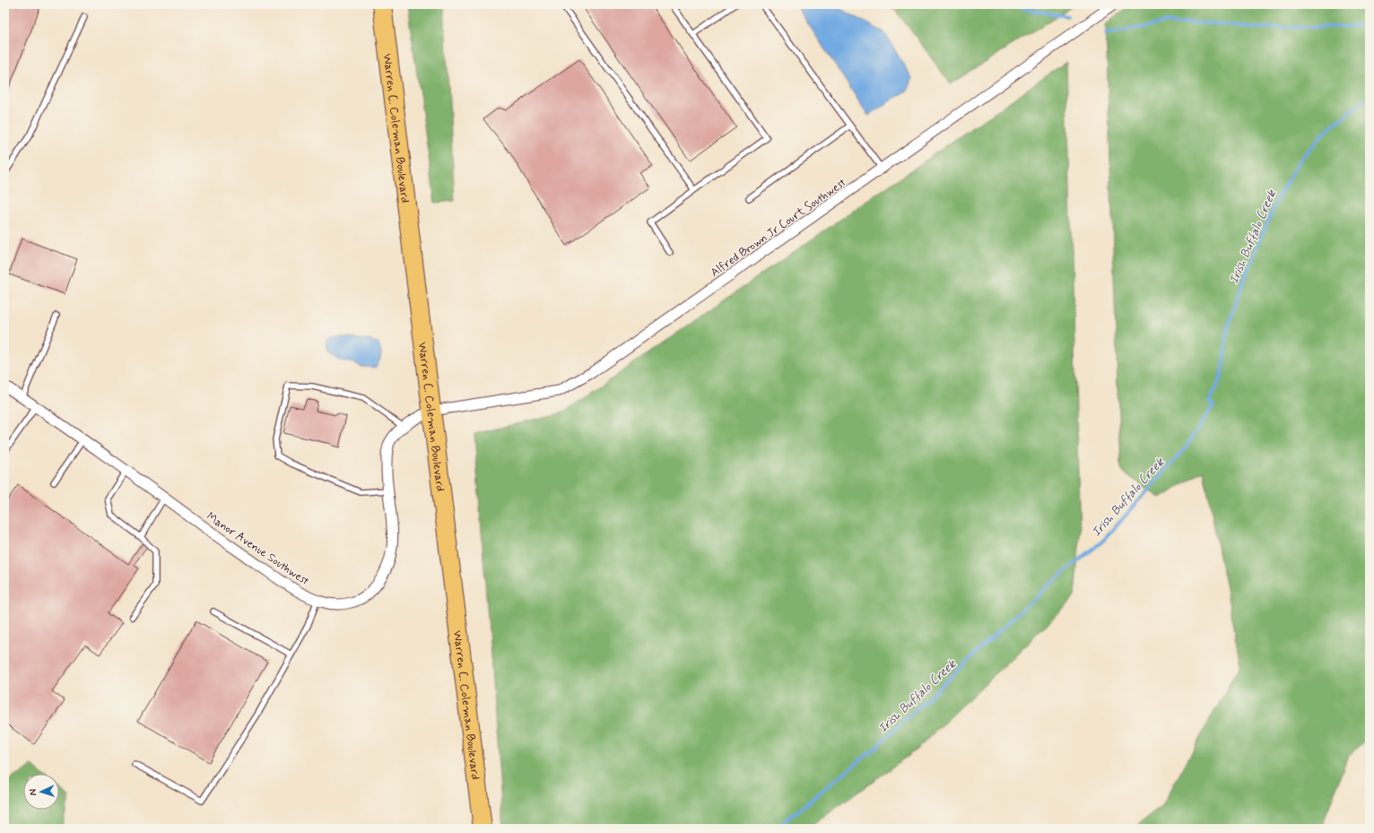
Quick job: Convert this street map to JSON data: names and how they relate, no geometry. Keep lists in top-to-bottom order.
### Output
{
  "streets": {
    "highway": ["Warren C. Coleman Boulevard"],
    "street": ["Alfred Brown Jr Court Southwest", "Manor Avenue Southwest"]
  },
  "crossings": [
    ["Warren C. Coleman Boulevard", "Alfred Brown Jr Court Southwest"],
    ["Warren C. Coleman Boulevard", "Manor Avenue Southwest"],
    ["Alfred Brown Jr Court Southwest", "Manor Avenue Southwest"]
  ],
  "water": ["Irish Buffalo Creek"],
  "north": "left"
}
